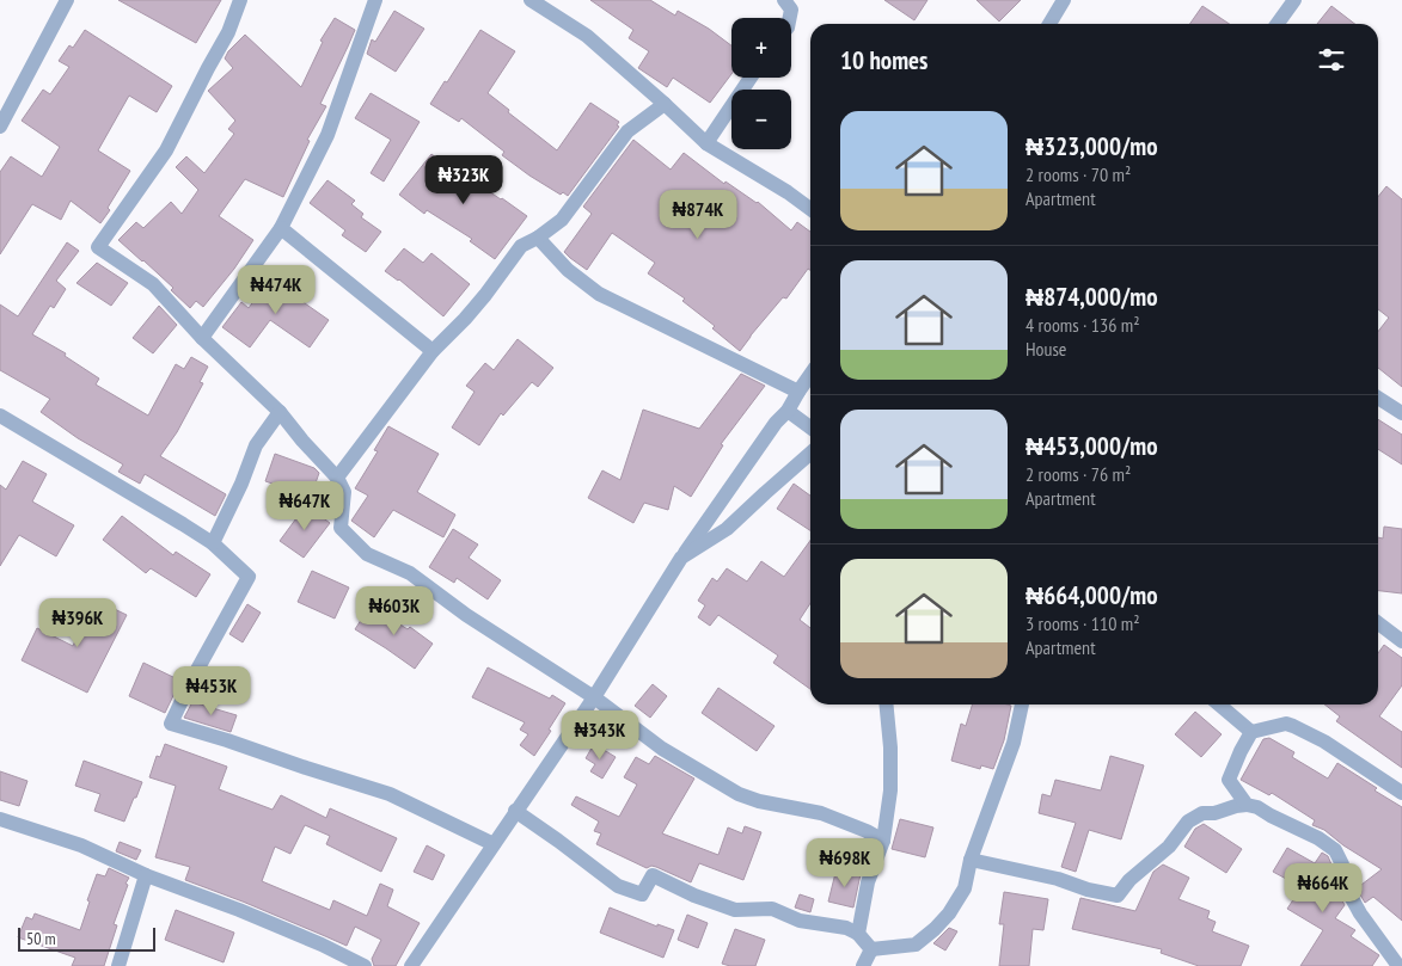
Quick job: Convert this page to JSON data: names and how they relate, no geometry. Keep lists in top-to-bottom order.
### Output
{
  "scale_bar": "50 m",
  "page": {
    "map_buttons": ["+", "−"],
    "heading": "10 homes",
    "list": [
      {
        "name": "₦323,000/mo",
        "note": "2 rooms · 70 m² · Apartment"
      },
      {
        "name": "₦874,000/mo",
        "note": "4 rooms · 136 m² · House"
      },
      {
        "name": "₦453,000/mo",
        "note": "2 rooms · 76 m² · Apartment"
      },
      {
        "name": "₦664,000/mo",
        "note": "3 rooms · 110 m² · Apartment"
      }
    ],
    "price": [
      "₦323K",
      "₦874K",
      "₦474K",
      "₦647K",
      "₦603K",
      "₦396K",
      "₦453K",
      "₦343K",
      "₦698K",
      "₦664K"
    ],
    "scale": "50 m"
  }
}
